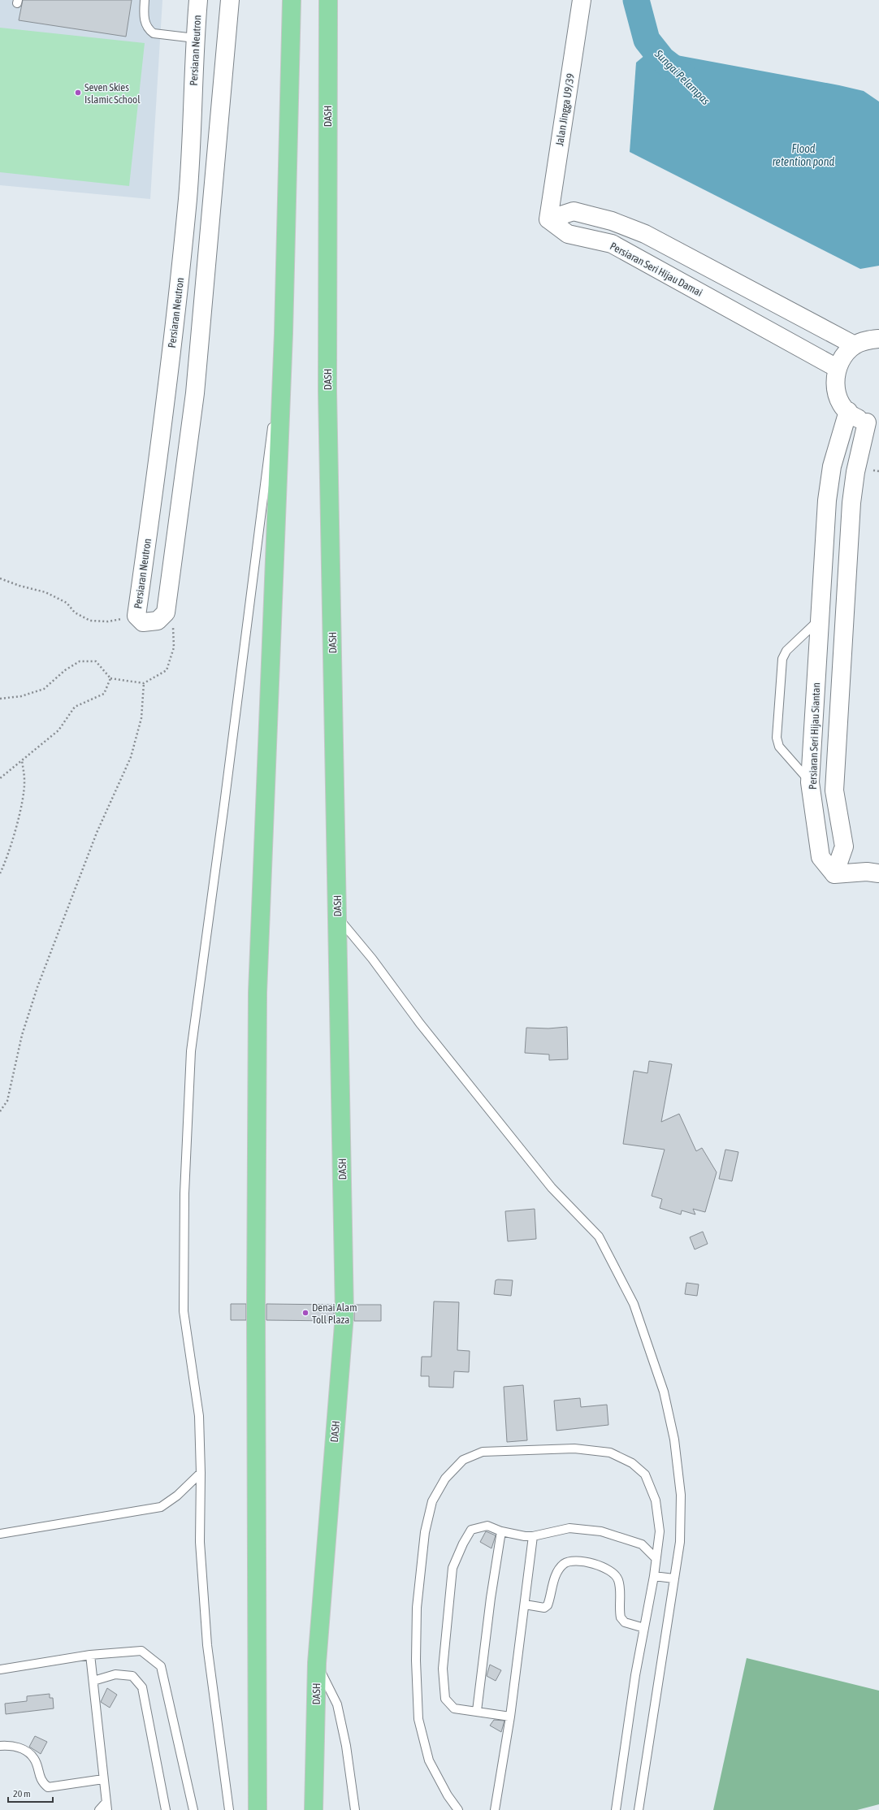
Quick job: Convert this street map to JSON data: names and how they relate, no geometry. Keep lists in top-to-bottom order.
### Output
{
  "streets": {
    "highway": ["DASH"],
    "street": [
      "Persiaran Neutron",
      "Jalan Jingga U9/39",
      "Persiaran Seri Hijau Damai",
      "Persiaran Seri Hijau Siantan"
    ]
  },
  "crossings": [
    ["Jalan Jingga U9/39", "Persiaran Seri Hijau Damai"]
  ],
  "water": ["Sungai Pelampas", "Flood retention pond"],
  "places": ["Seven Skies Islamic School", "Denai Alam Toll Plaza"],
  "scale_bar": "20 m"
}
